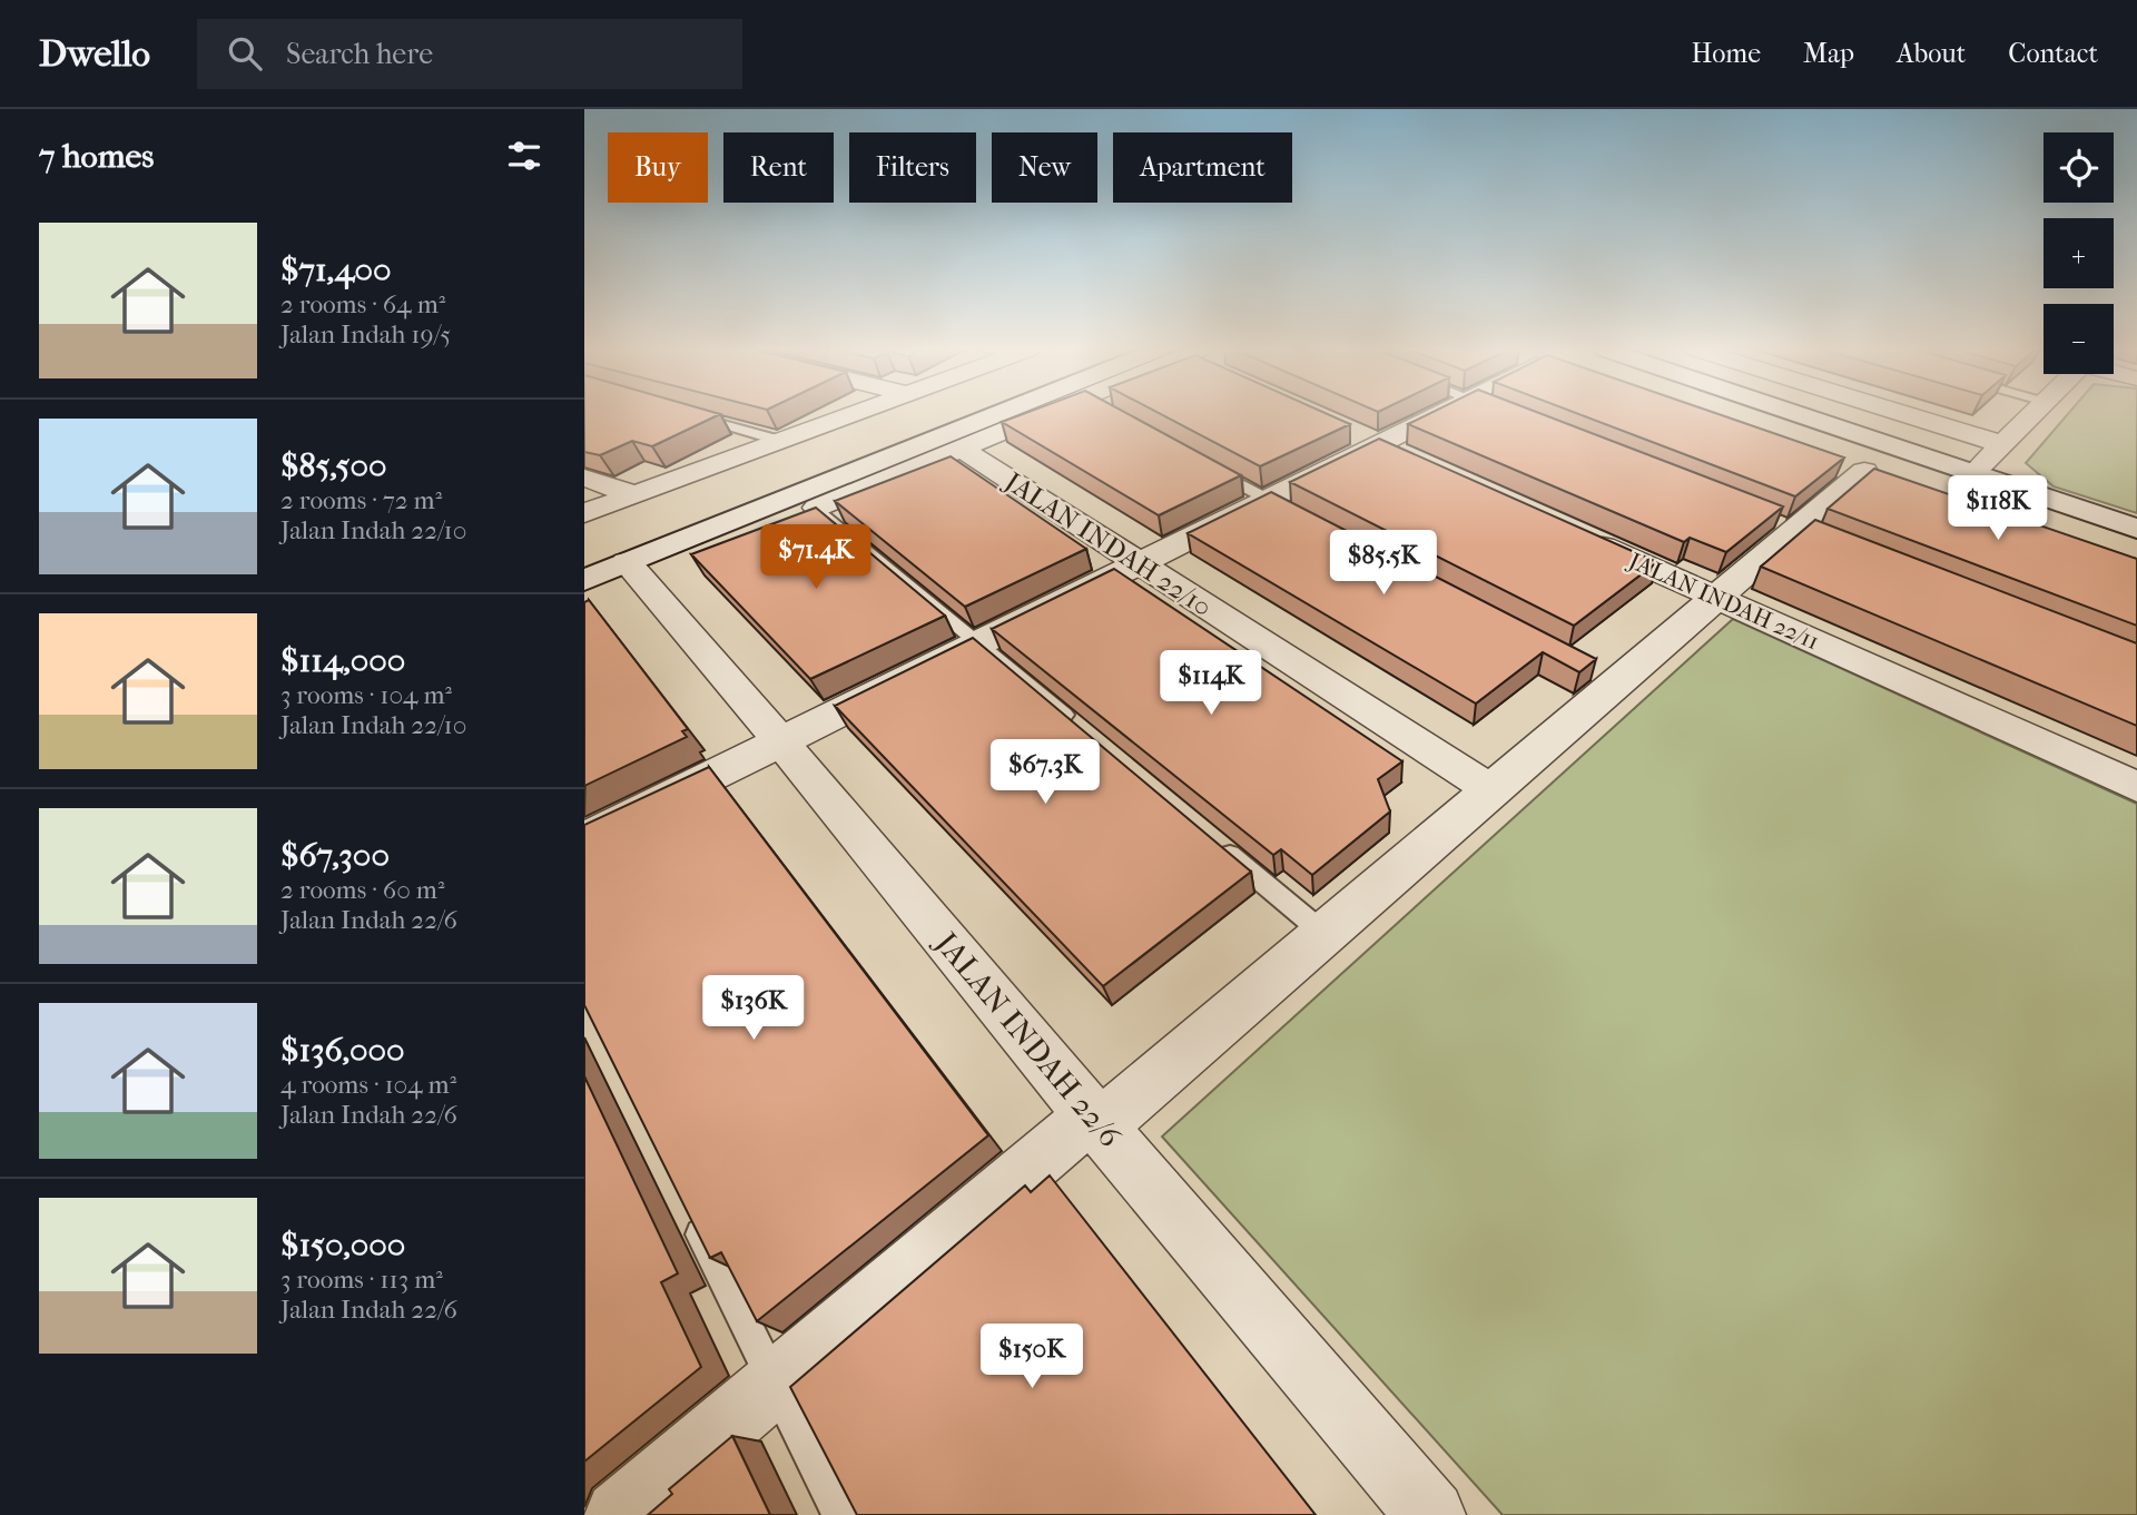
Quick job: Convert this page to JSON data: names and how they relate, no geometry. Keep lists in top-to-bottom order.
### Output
{
  "streets": {
    "street": ["JALAN INDAH 22/10", "JALAN INDAH 22/11", "JALAN INDAH 22/6"]
  },
  "page": {
    "header": "Dwello",
    "search": "Search here",
    "nav": [
      "Home",
      "Map",
      "About",
      "Contact"
    ],
    "heading": "7 homes",
    "map_buttons": ["+", "−"],
    "chip": [
      "Buy",
      "Rent",
      "Filters",
      "New",
      "Apartment"
    ],
    "list": [
      {
        "name": "$71,400",
        "note": "2 rooms · 64 m² · Jalan Indah 19/5"
      },
      {
        "name": "$85,500",
        "note": "2 rooms · 72 m² · Jalan Indah 22/10"
      },
      {
        "name": "$114,000",
        "note": "3 rooms · 104 m² · Jalan Indah 22/10"
      },
      {
        "name": "$67,300",
        "note": "2 rooms · 60 m² · Jalan Indah 22/6"
      },
      {
        "name": "$136,000",
        "note": "4 rooms · 104 m² · Jalan Indah 22/6"
      },
      {
        "name": "$150,000",
        "note": "3 rooms · 113 m² · Jalan Indah 22/6"
      }
    ],
    "price": [
      "$118K",
      "$71.4K",
      "$85.5K",
      "$114K",
      "$67.3K",
      "$136K",
      "$150K"
    ]
  }
}
